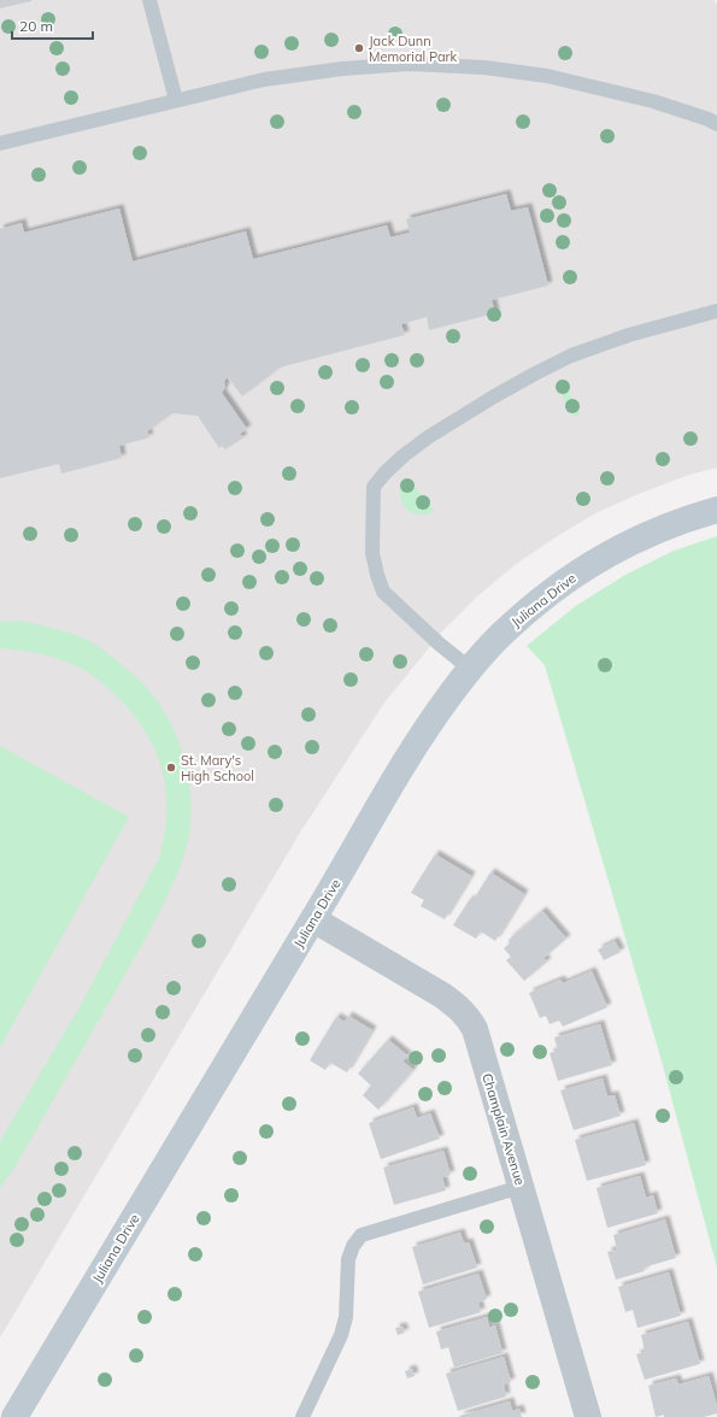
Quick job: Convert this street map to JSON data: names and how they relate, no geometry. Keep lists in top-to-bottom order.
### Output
{
  "streets": {
    "street": ["Juliana Drive", "Champlain Avenue"]
  },
  "crossings": [
    ["Juliana Drive", "Champlain Avenue"]
  ],
  "places": ["Jack Dunn Memorial Park", "St. Mary's High School"],
  "scale_bar": "20 m"
}
